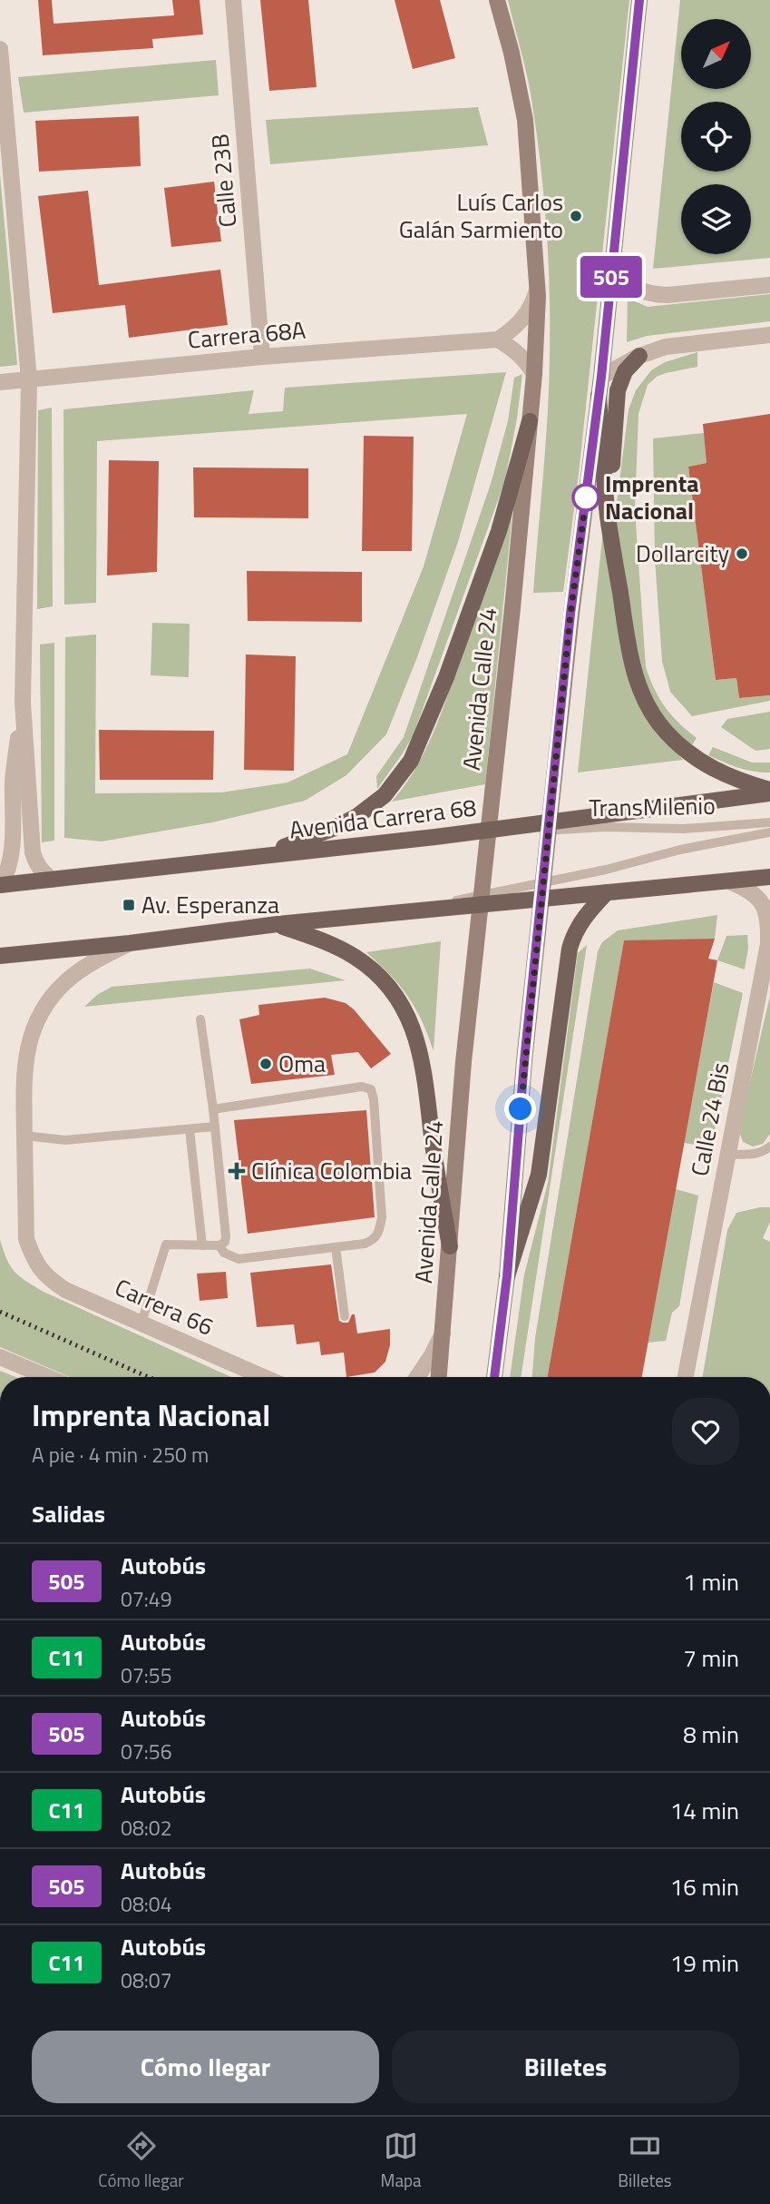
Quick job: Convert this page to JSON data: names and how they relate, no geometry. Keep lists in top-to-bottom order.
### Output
{
  "streets": {
    "main road": ["Avenida Calle 24", "Avenida Carrera 68"],
    "street": [
      "Calle 23B",
      "Carrera 68A",
      "Calle 24 Bis",
      "Carrera 66"
    ],
    "lane": ["TransMilenio"]
  },
  "crossings": [
    ["Calle 23B", "Carrera 68A"],
    ["TransMilenio", "Avenida Carrera 68"]
  ],
  "places": {
    "other": [
      "Luís Carlos Galán Sarmiento",
      "Imprenta Nacional",
      "Dollarcity",
      "Oma"
    ],
    "transit": ["Av. Esperanza"],
    "health": ["Clínica Colombia"]
  },
  "lines": ["bus line 505"],
  "north": "top right",
  "page": {
    "on_map": "505",
    "heading": [
      ["Imprenta Nacional", "A pie · 4 min · 250 m"],
      "Salidas"
    ],
    "list": [
      {
        "mark": "505",
        "name": "Autobús",
        "note": "07:49",
        "value": "1 min"
      },
      {
        "mark": "C11",
        "name": "Autobús",
        "note": "07:55",
        "value": "7 min"
      },
      {
        "mark": "505",
        "name": "Autobús",
        "note": "07:56",
        "value": "8 min"
      },
      {
        "mark": "C11",
        "name": "Autobús",
        "note": "08:02",
        "value": "14 min"
      },
      {
        "mark": "505",
        "name": "Autobús",
        "note": "08:04",
        "value": "16 min"
      },
      {
        "mark": "C11",
        "name": "Autobús",
        "note": "08:07",
        "value": "19 min"
      }
    ],
    "buttons": ["Cómo llegar", "Billetes"],
    "tabs": ["Cómo llegar", "Mapa", "Billetes"]
  }
}
